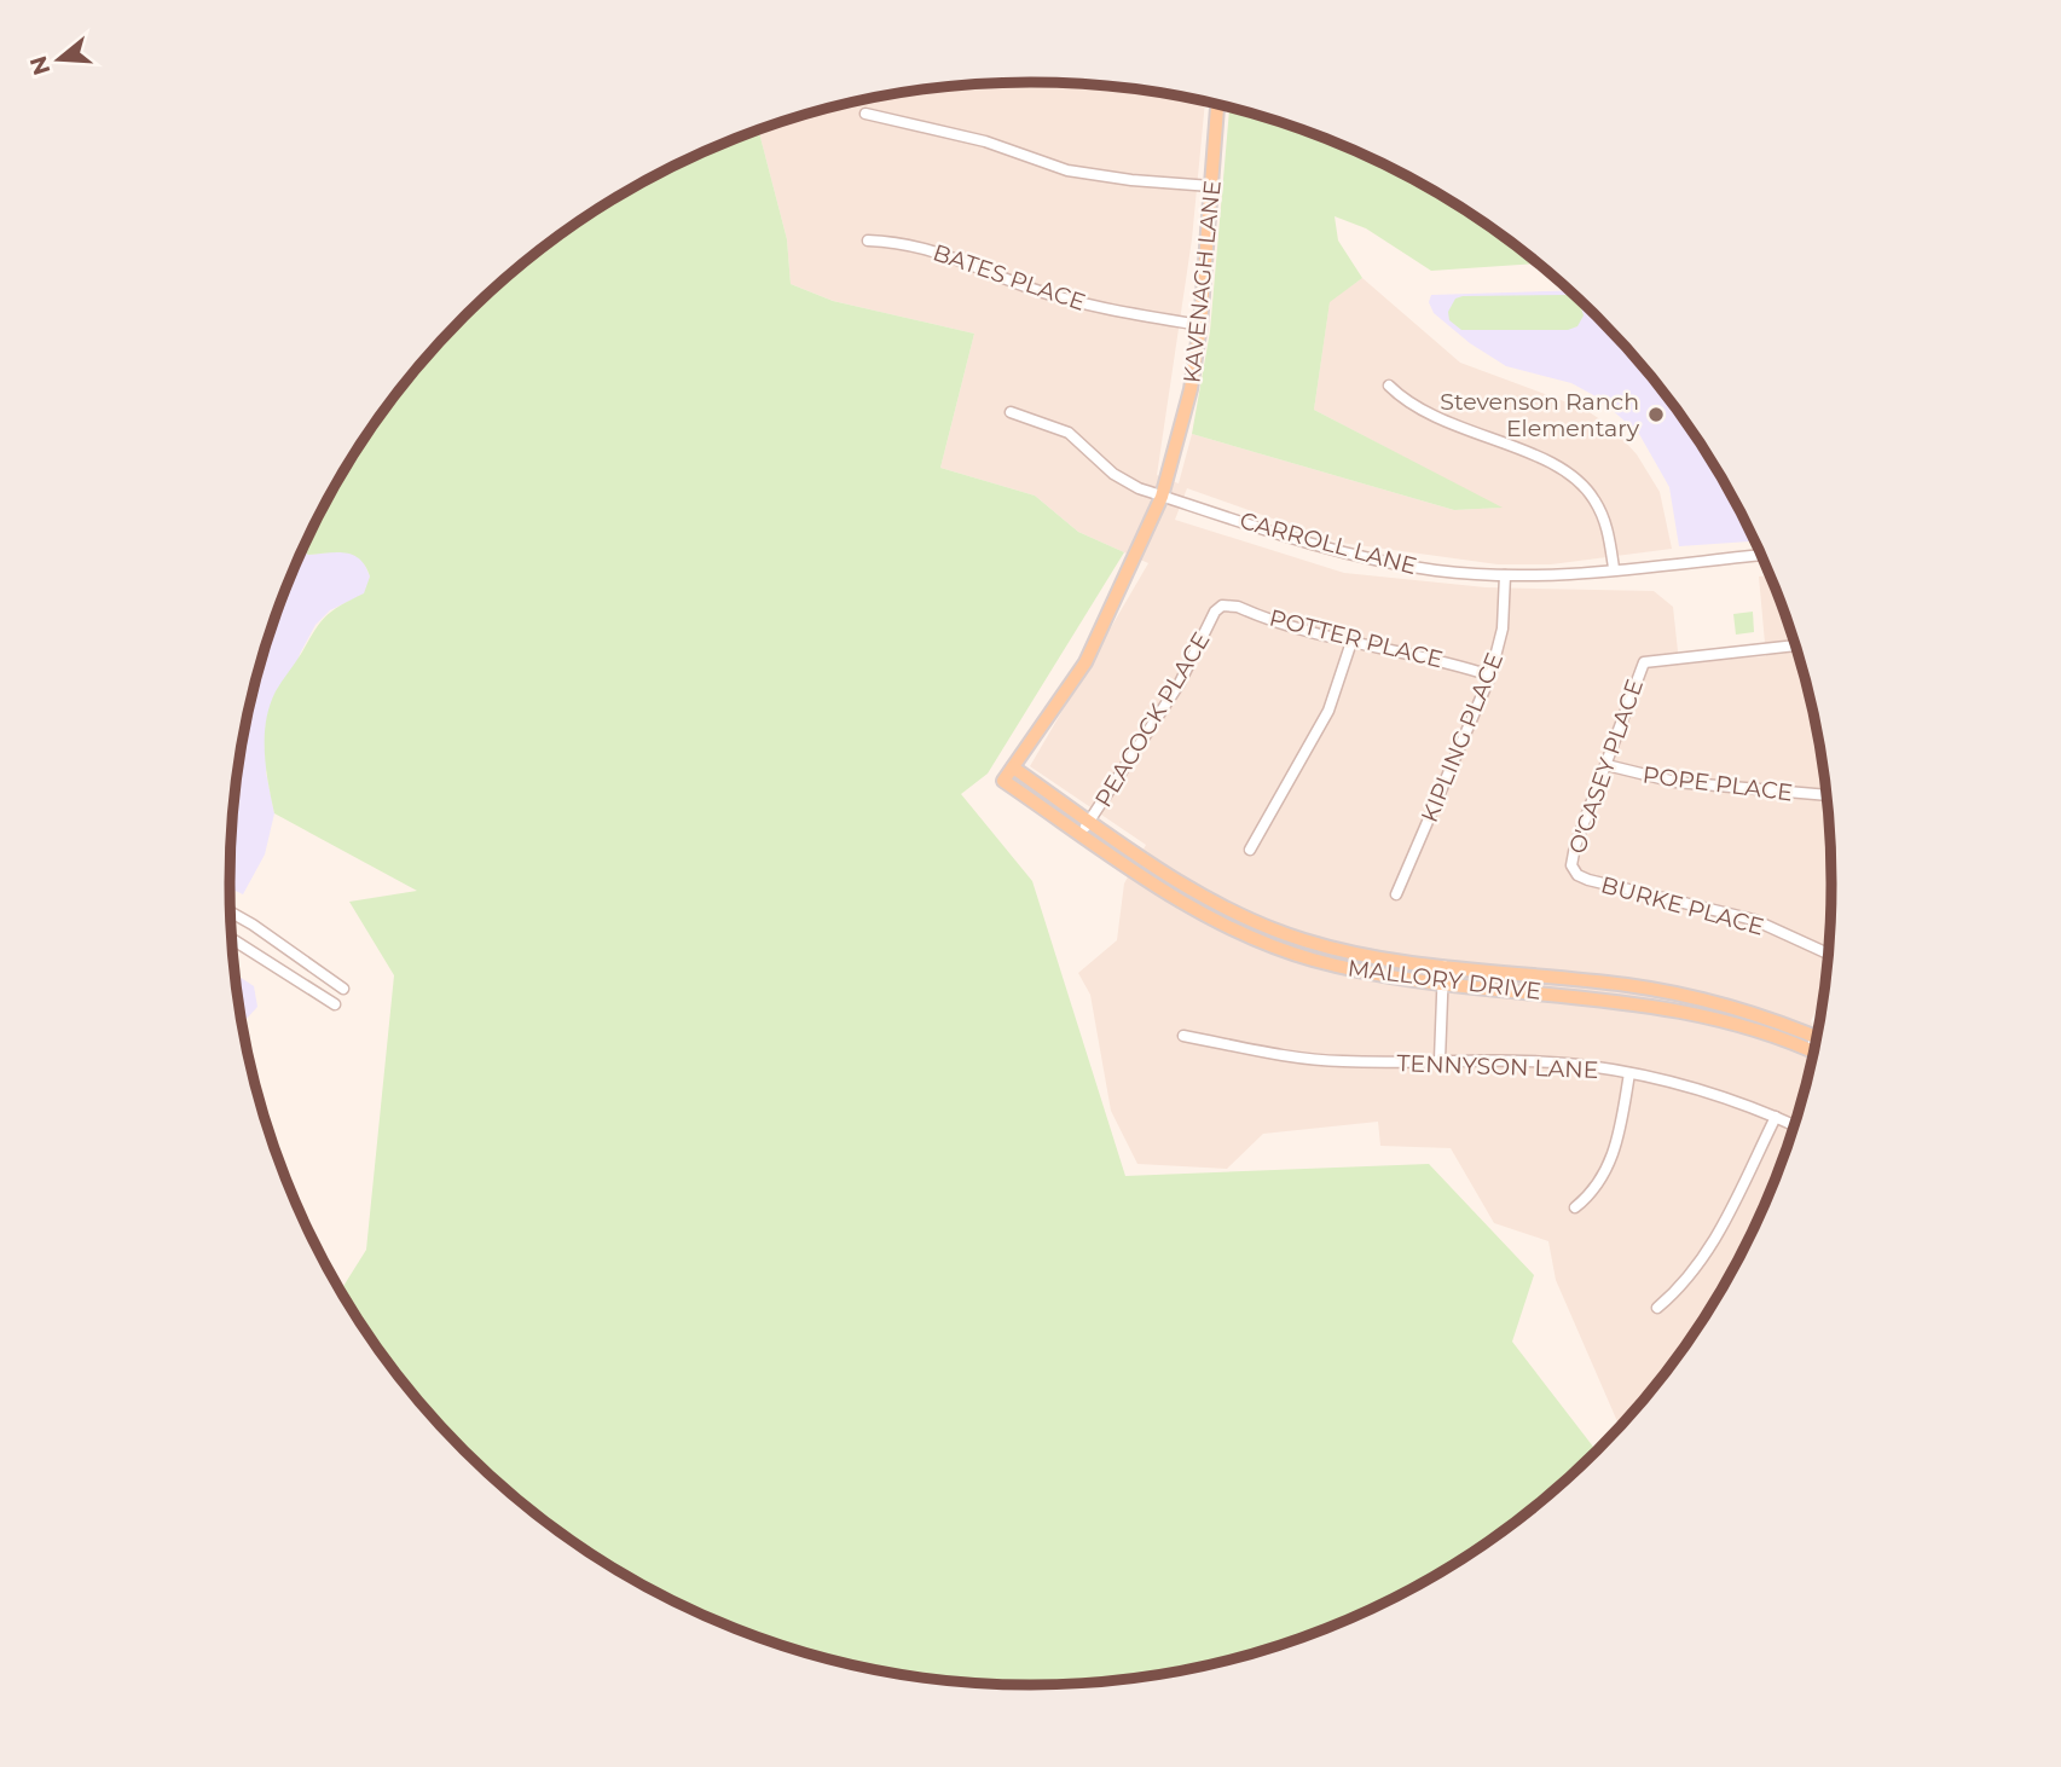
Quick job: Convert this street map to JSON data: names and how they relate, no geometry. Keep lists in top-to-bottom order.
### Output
{
  "streets": {
    "main road": ["KAVENAGH LANE", "MALLORY DRIVE"],
    "street": [
      "BATES PLACE",
      "CARROLL LANE",
      "POTTER PLACE",
      "PEACOCK PLACE",
      "KIPLING PLACE",
      "O'CASEY PLACE",
      "POPE PLACE",
      "BURKE PLACE",
      "TENNYSON LANE"
    ]
  },
  "crossings": [
    ["BATES PLACE", "KAVENAGH LANE"],
    ["KAVENAGH LANE", "CARROLL LANE"],
    ["KAVENAGH LANE", "MALLORY DRIVE"],
    ["CARROLL LANE", "KIPLING PLACE"],
    ["POTTER PLACE", "PEACOCK PLACE"],
    ["POTTER PLACE", "KIPLING PLACE"],
    ["PEACOCK PLACE", "MALLORY DRIVE"],
    ["O'CASEY PLACE", "POPE PLACE"],
    ["O'CASEY PLACE", "BURKE PLACE"]
  ],
  "places": ["Stevenson Ranch Elementary"],
  "north": "left"
}
